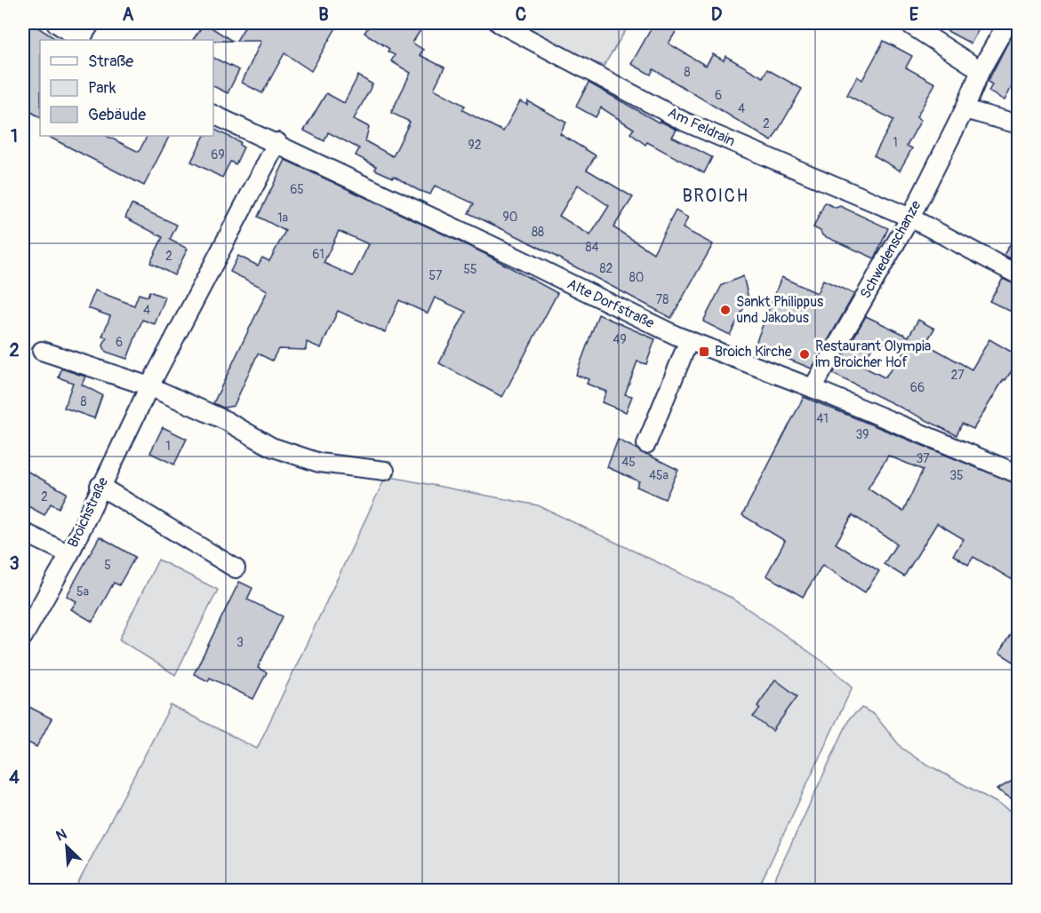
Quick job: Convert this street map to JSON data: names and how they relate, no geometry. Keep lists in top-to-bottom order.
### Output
{
  "streets": {
    "street": [
      "Am Feldrain",
      "Schwedenschanze",
      "Alte Dorfstraße",
      "Broichstraße"
    ]
  },
  "crossings": [
    ["Am Feldrain", "Schwedenschanze"],
    ["Schwedenschanze", "Alte Dorfstraße"],
    ["Alte Dorfstraße", "Broichstraße"]
  ],
  "districts": ["BROICH"],
  "places": {
    "other": ["Sankt Philippus und Jakobus", "Restaurant Olympia im Broicher Hof"],
    "transit": ["Broich Kirche"]
  },
  "house_numbers": [
    "8",
    "6",
    "4",
    "2",
    "1",
    "92",
    "69",
    "65",
    "90",
    "1a",
    "88",
    "84",
    "61",
    "2",
    "82",
    "55",
    "57",
    "80",
    "78",
    "4",
    "49",
    "6",
    "27",
    "66",
    "8",
    "41",
    "39",
    "1",
    "37",
    "45",
    "45a",
    "35",
    "2",
    "5",
    "5a",
    "3"
  ],
  "legend": ["Straße", "Park", "Gebäude"],
  "north": "top left",
  "grid": {
    "columns": [
      "A",
      "B",
      "C",
      "D",
      "E"
    ],
    "rows": [
      "1",
      "2",
      "3",
      "4"
    ]
  }
}
